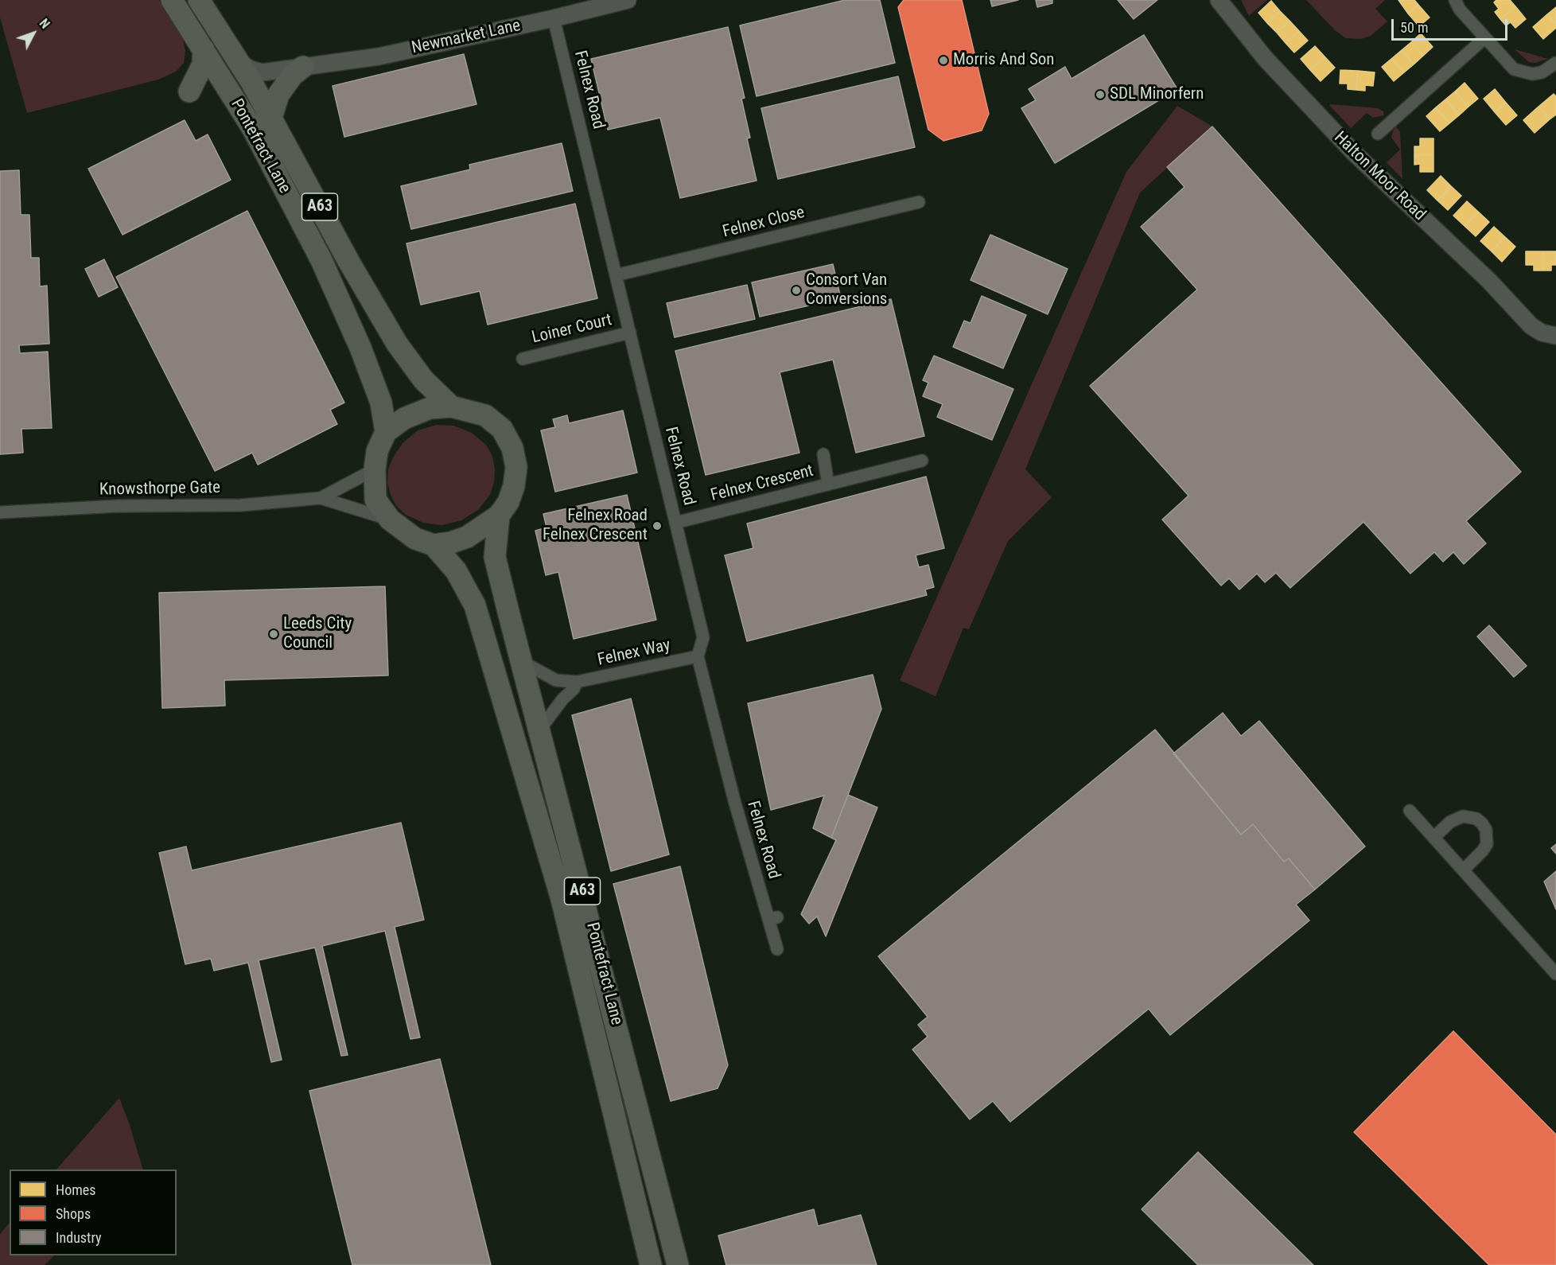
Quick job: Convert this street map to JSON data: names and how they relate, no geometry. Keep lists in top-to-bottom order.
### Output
{
  "streets": {
    "highway": ["Pontefract Lane", "A63"],
    "street": [
      "Newmarket Lane",
      "Felnex Road",
      "Halton Moor Road",
      "Felnex Close",
      "Loiner Court",
      "Felnex Crescent",
      "Knowsthorpe Gate",
      "Felnex Way"
    ]
  },
  "crossings": [
    ["Newmarket Lane", "Felnex Road"],
    ["Newmarket Lane", "Pontefract Lane"],
    ["Felnex Road", "Felnex Close"],
    ["Felnex Road", "Loiner Court"],
    ["Felnex Road", "Felnex Crescent"],
    ["Felnex Road", "Felnex Way"],
    ["Pontefract Lane", "A63"],
    ["Pontefract Lane", "Knowsthorpe Gate"],
    ["Pontefract Lane", "Felnex Way"],
    ["A63", "Knowsthorpe Gate"]
  ],
  "places": [
    "Morris And Son",
    "SDL Minorfern",
    "Consort Van Conversions",
    "Felnex Road Felnex Crescent",
    "Leeds City Council"
  ],
  "legend": ["Homes", "Shops", "Industry"],
  "scale_bar": "50 m",
  "north": "top right"
}
